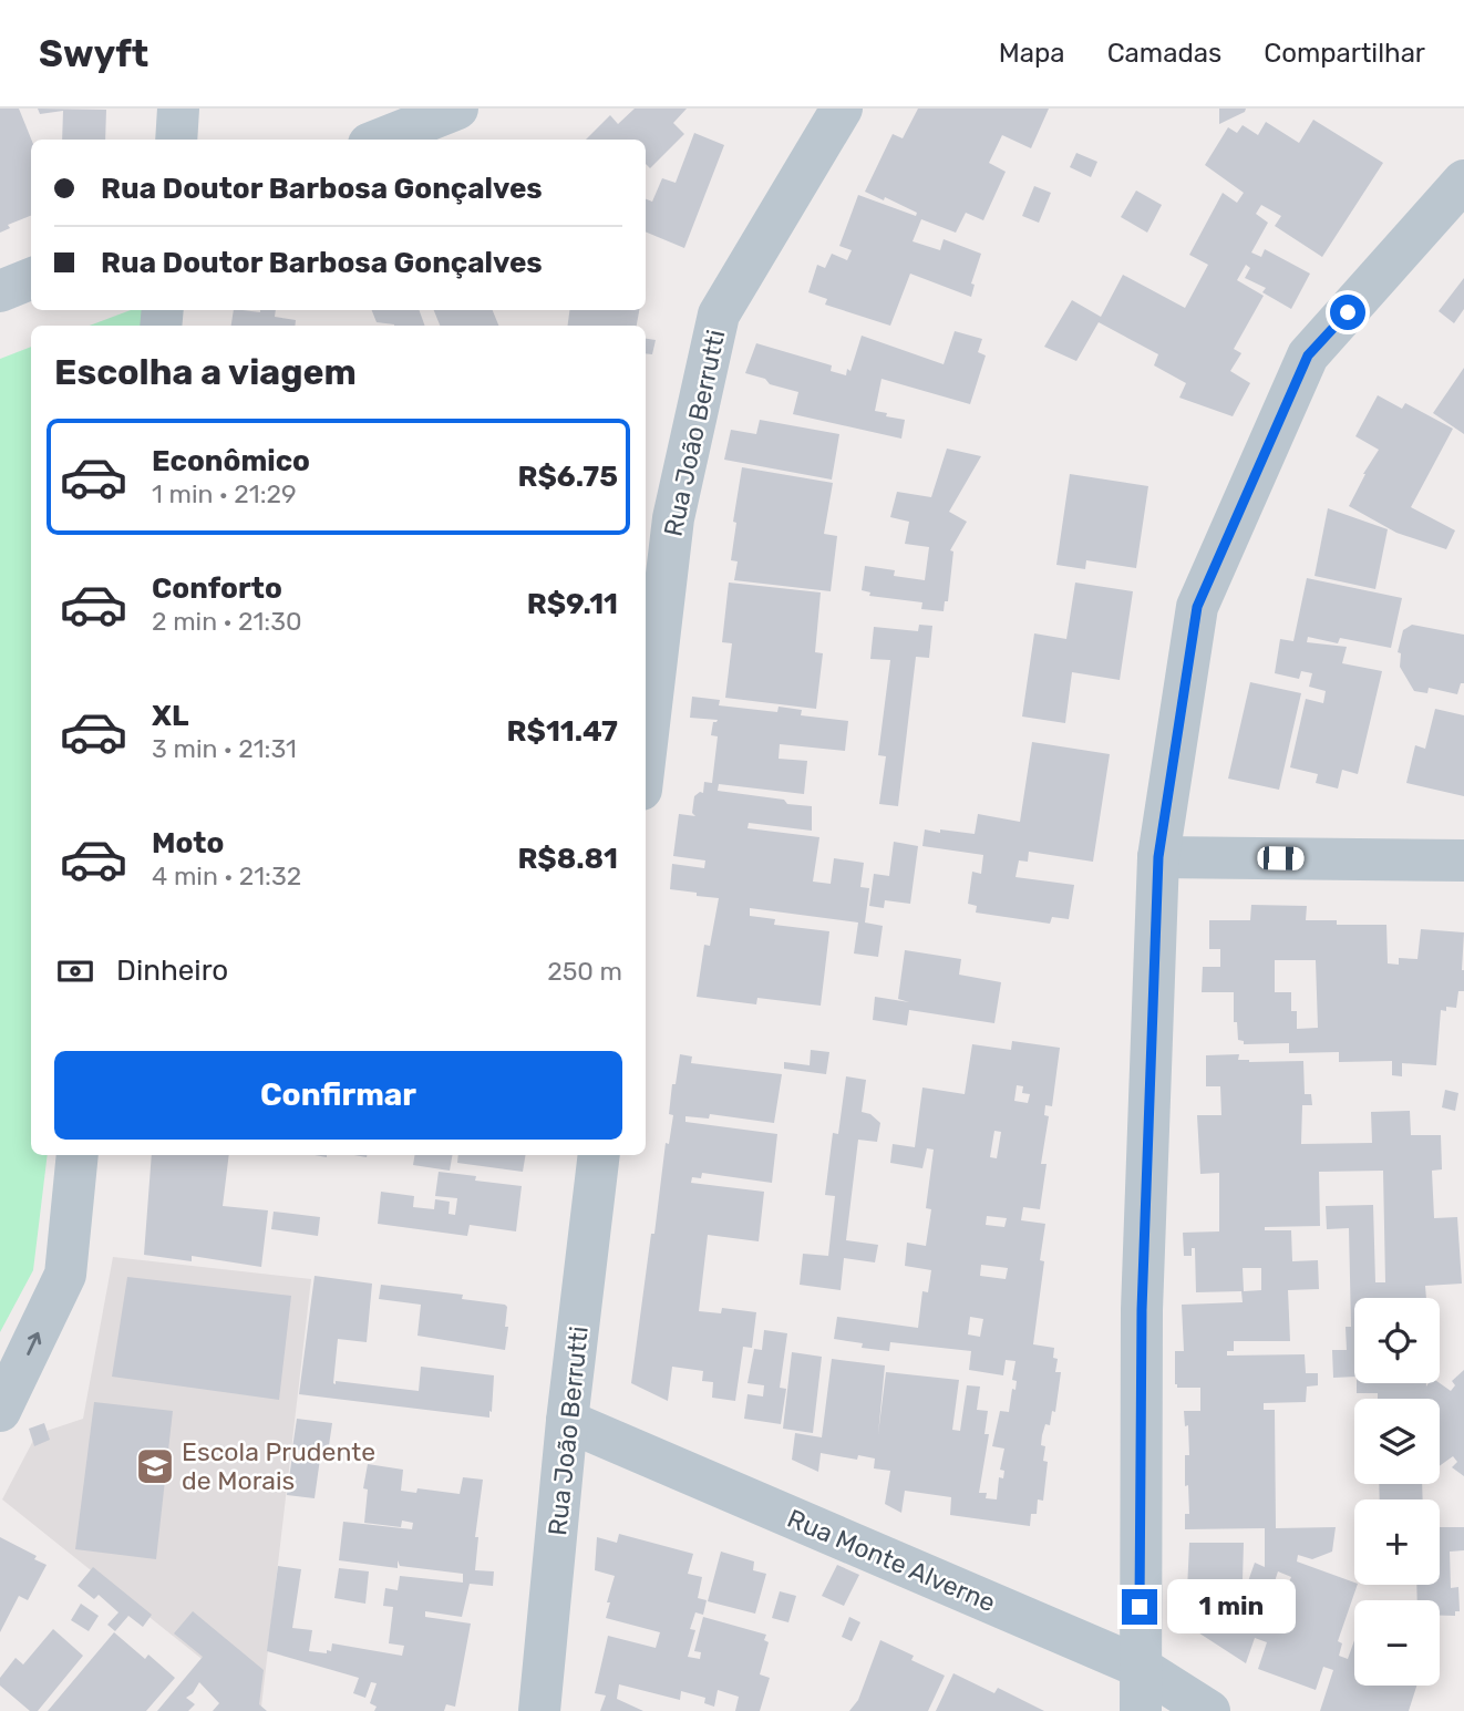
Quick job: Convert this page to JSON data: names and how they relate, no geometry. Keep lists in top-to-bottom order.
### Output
{
  "streets": {
    "street": ["Rua João Berrutti", "Rua Monte Alverne"]
  },
  "crossings": [
    ["Rua João Berrutti", "Rua Monte Alverne"]
  ],
  "places": {
    "school or university": ["Escola Prudente de Morais"]
  },
  "page": {
    "header": "Swyft",
    "nav": ["Mapa", "Camadas", "Compartilhar"],
    "banner": ["Rua Doutor Barbosa Gonçalves", "Rua Doutor Barbosa Gonçalves"],
    "heading": "Escolha a viagem",
    "list": [
      {
        "name": "Econômico",
        "note": "1 min · 21:29",
        "value": "R$6.75"
      },
      {
        "name": "Conforto",
        "note": "2 min · 21:30",
        "value": "R$9.11"
      },
      {
        "name": "XL",
        "note": "3 min · 21:31",
        "value": "R$11.47"
      },
      {
        "name": "Moto",
        "note": "4 min · 21:32",
        "value": "R$8.81"
      }
    ],
    "pay": ["Dinheiro", "250 m"],
    "buttons": "Confirmar",
    "map_buttons": ["+", "−"],
    "bubble": "1 min"
  }
}
